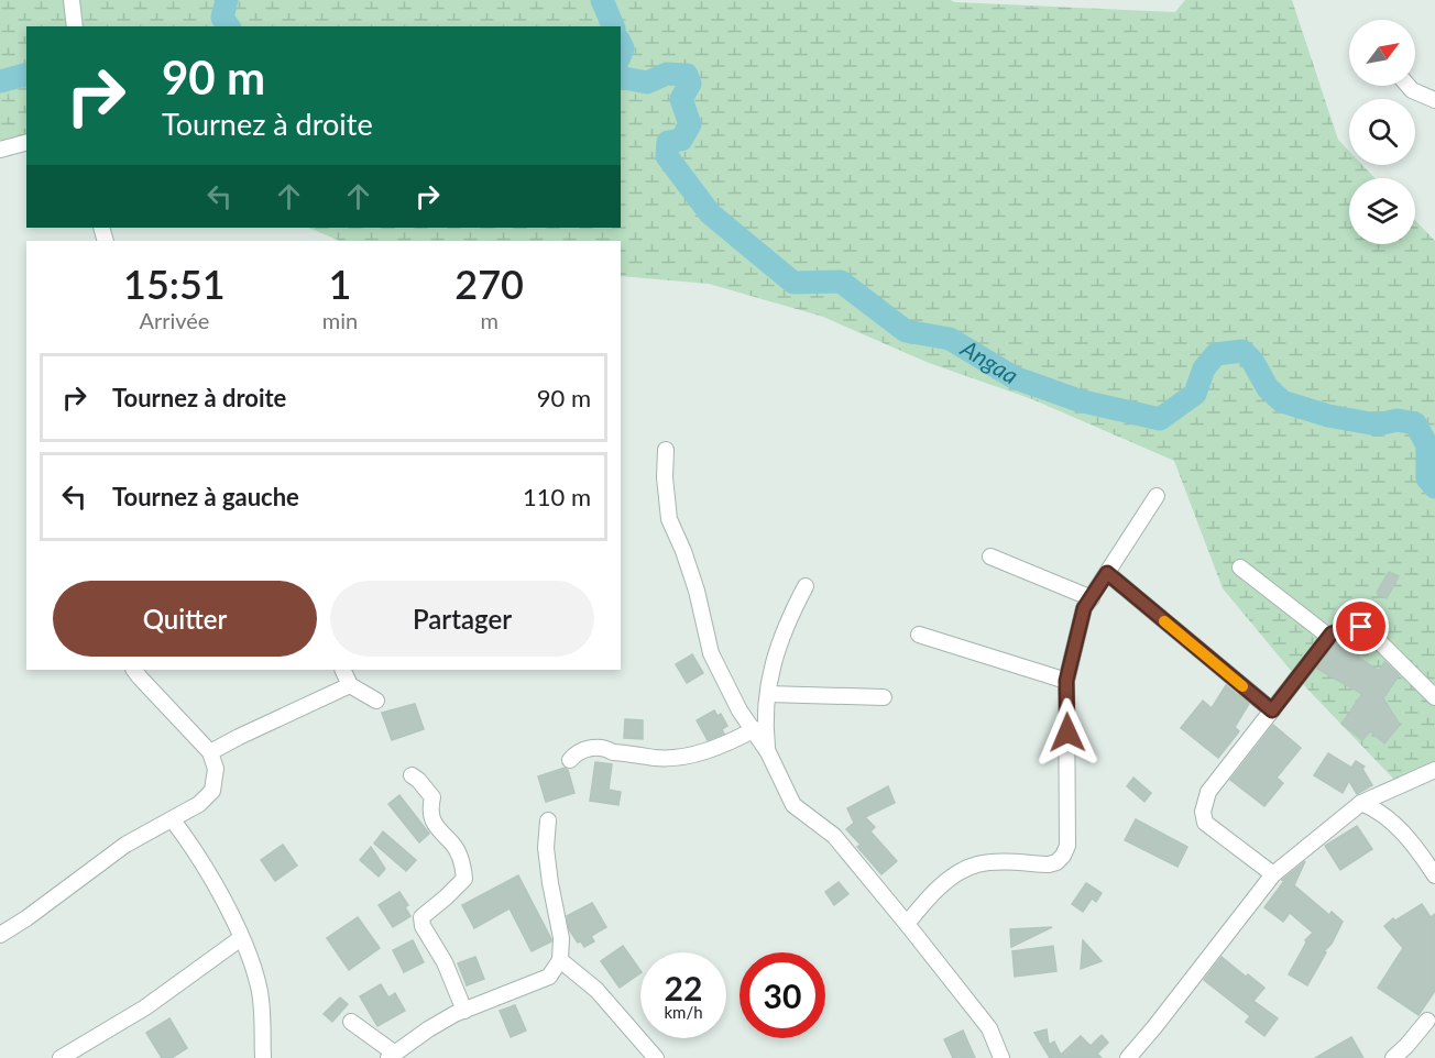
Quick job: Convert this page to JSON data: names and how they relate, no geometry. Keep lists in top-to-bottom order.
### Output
{
  "water": ["Angaa"],
  "north": "top right",
  "page": {
    "turn": ["90 m", "Tournez à droite"],
    "eta": [
      "15:51",
      "Arrivée",
      "1",
      "min",
      "270",
      "m"
    ],
    "list": [
      {
        "name": "Tournez à droite",
        "value": "90 m"
      },
      {
        "name": "Tournez à gauche",
        "value": "110 m"
      }
    ],
    "buttons": ["Quitter", "Partager"],
    "speed": "22 km/h",
    "limit": "30"
  }
}
